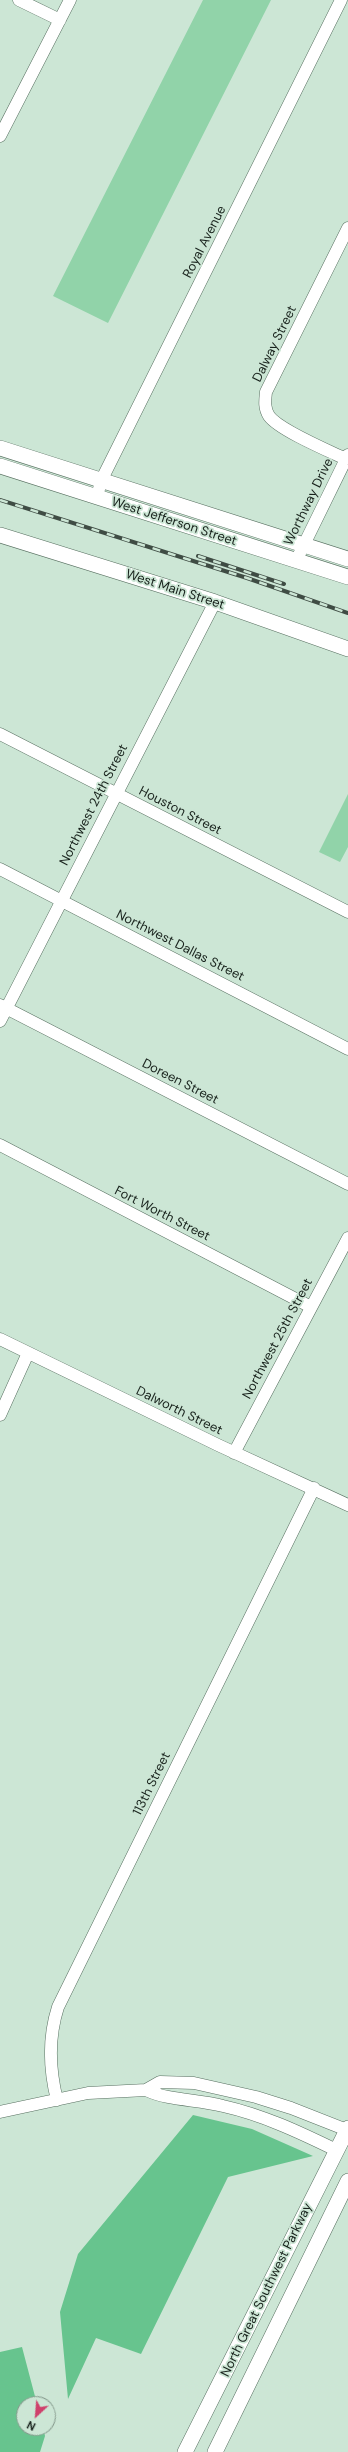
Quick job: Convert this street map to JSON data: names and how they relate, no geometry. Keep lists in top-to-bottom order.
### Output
{
  "streets": {
    "main road": ["West Jefferson Street", "West Main Street", "North Great Southwest Parkway"],
    "street": [
      "Royal Avenue",
      "Dalway Street",
      "Worthway Drive",
      "Northwest 24th Street",
      "Houston Street",
      "Northwest Dallas Street",
      "Doreen Street",
      "Fort Worth Street",
      "Northwest 25th Street",
      "Dalworth Street",
      "113th Street"
    ]
  },
  "crossings": [
    ["Royal Avenue", "West Jefferson Street"],
    ["Dalway Street", "Worthway Drive"],
    ["Worthway Drive", "West Jefferson Street"],
    ["West Main Street", "Northwest 24th Street"],
    ["Northwest 24th Street", "Houston Street"],
    ["Northwest 24th Street", "Northwest Dallas Street"],
    ["Northwest 24th Street", "Doreen Street"],
    ["Fort Worth Street", "Northwest 25th Street"],
    ["Northwest 25th Street", "Dalworth Street"],
    ["Dalworth Street", "113th Street"]
  ],
  "north": "bottom left"
}
